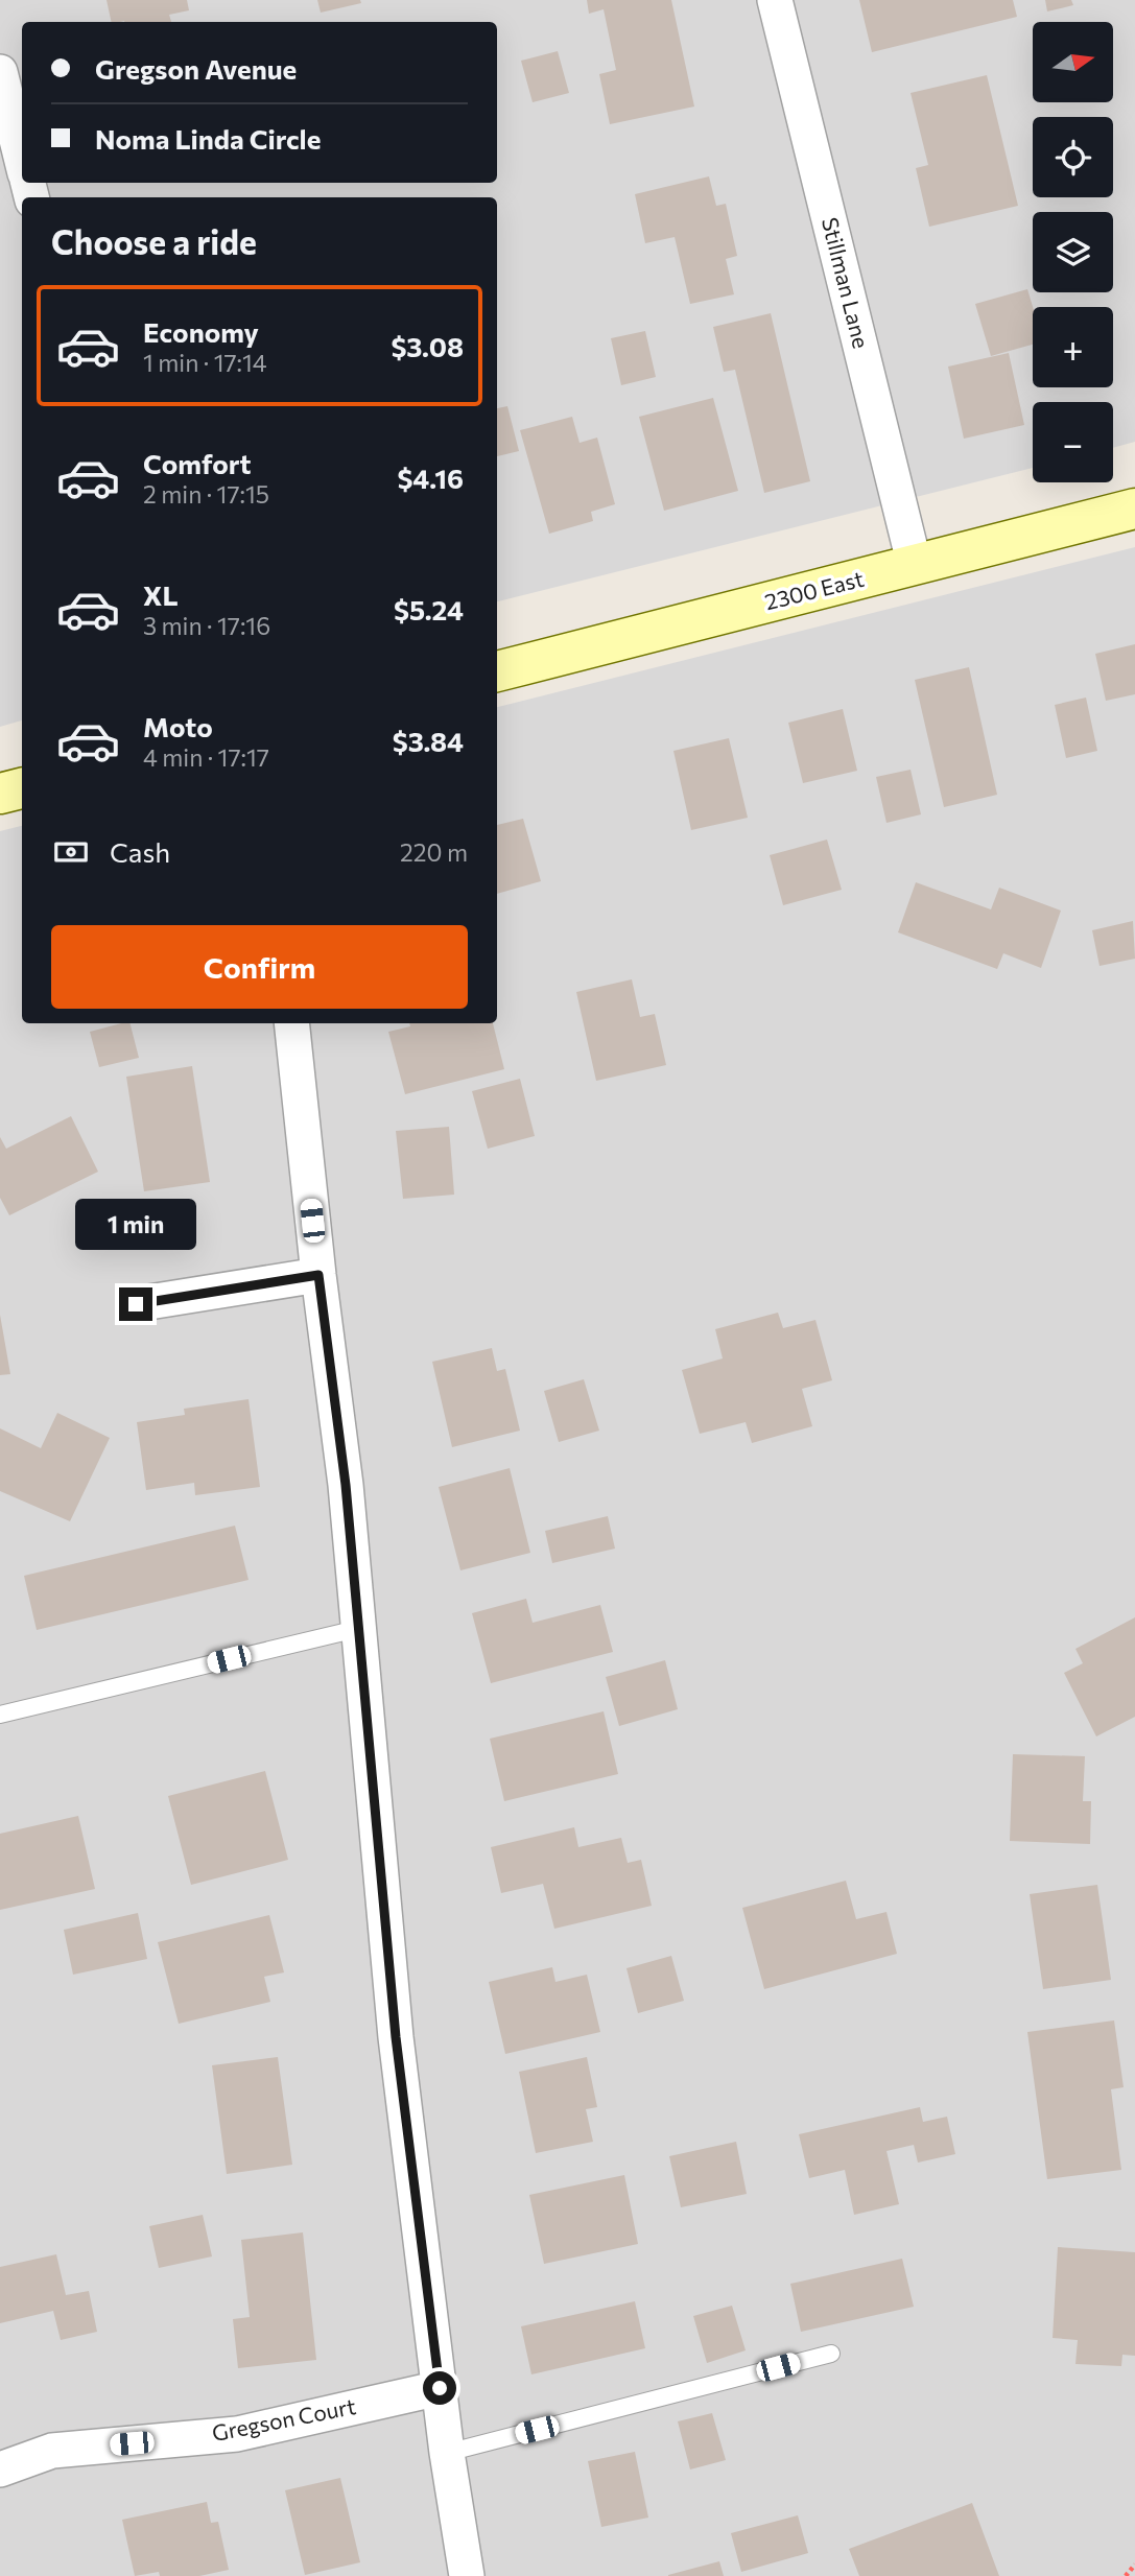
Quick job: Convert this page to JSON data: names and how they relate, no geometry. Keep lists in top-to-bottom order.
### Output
{
  "streets": {
    "main road": ["2300 East"],
    "street": ["Stillman Lane", "Gregson Court"]
  },
  "crossings": [
    ["Stillman Lane", "2300 East"]
  ],
  "north": "right",
  "page": {
    "map_buttons": ["+", "−"],
    "banner": ["Gregson Avenue", "Noma Linda Circle"],
    "heading": "Choose a ride",
    "list": [
      {
        "name": "Economy",
        "note": "1 min · 17:14",
        "value": "$3.08"
      },
      {
        "name": "Comfort",
        "note": "2 min · 17:15",
        "value": "$4.16"
      },
      {
        "name": "XL",
        "note": "3 min · 17:16",
        "value": "$5.24"
      },
      {
        "name": "Moto",
        "note": "4 min · 17:17",
        "value": "$3.84"
      }
    ],
    "pay": ["Cash", "220 m"],
    "buttons": "Confirm",
    "bubble": "1 min"
  }
}
